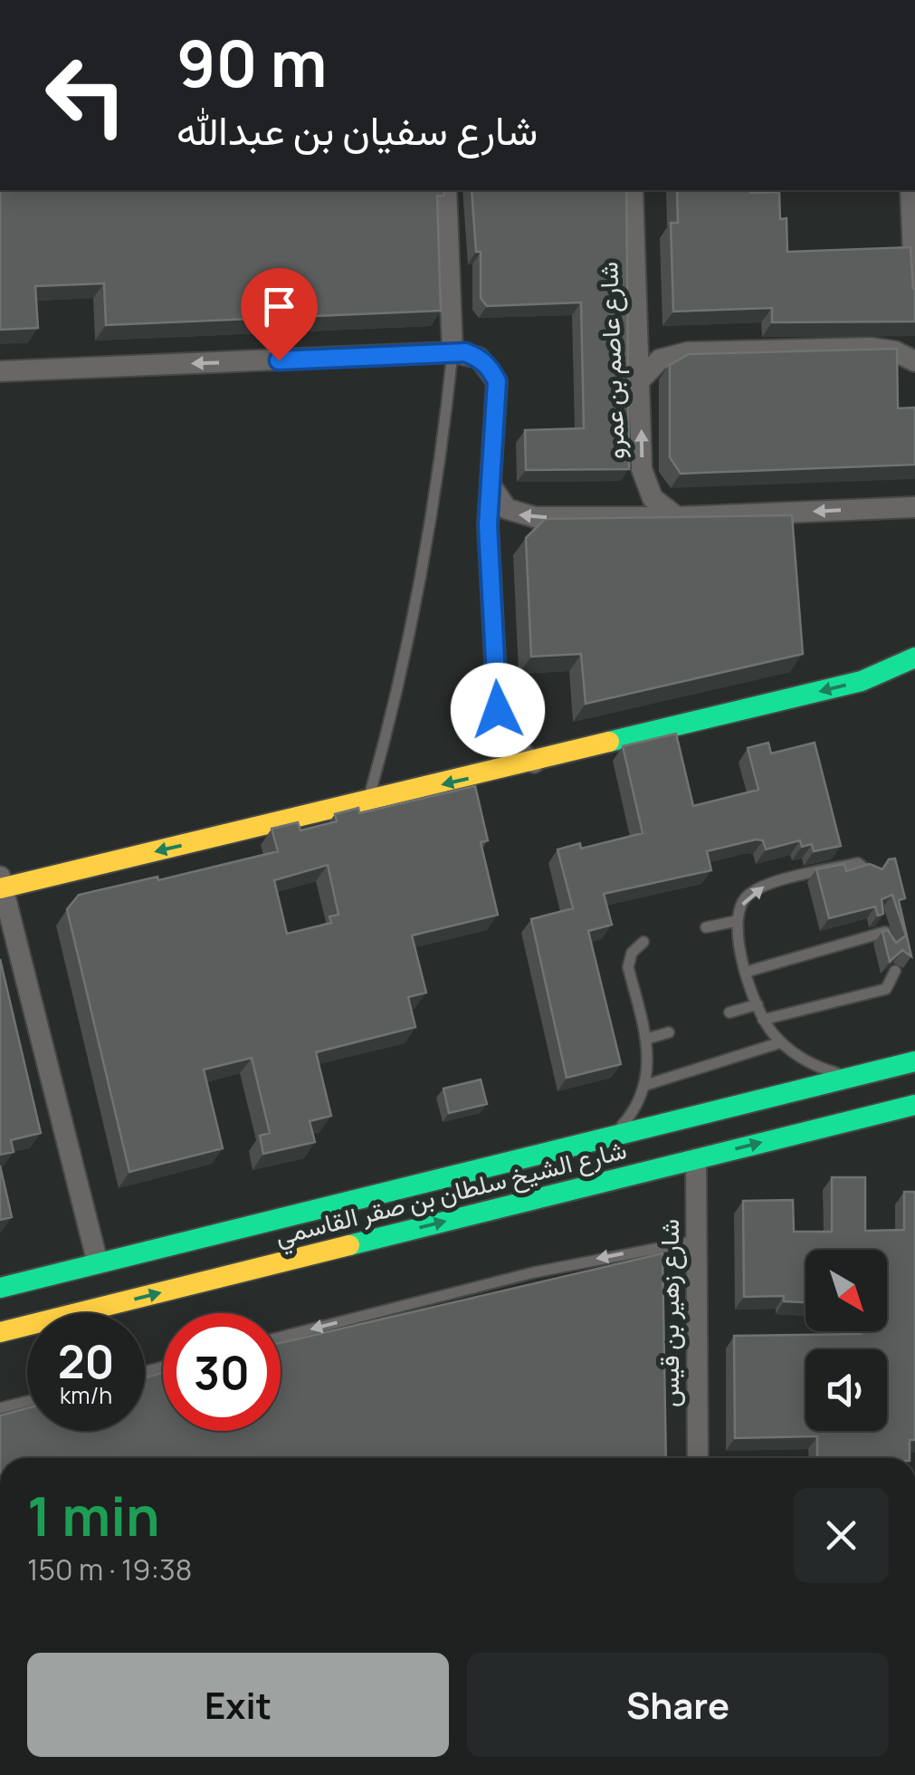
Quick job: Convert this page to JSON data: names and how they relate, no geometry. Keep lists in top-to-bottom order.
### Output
{
  "streets": {
    "main road": ["شارع الشيخ سلطان بن صقر القاسمي"],
    "street": ["شارع عاصم بن عمرو", "شارع زهير بن قيس"]
  },
  "crossings": [
    ["شارع الشيخ سلطان بن صقر القاسمي", "شارع زهير بن قيس"]
  ],
  "north": "bottom right",
  "page": {
    "turn": ["90 m", "شارع سفيان بن عبدالله"],
    "speed": "20 km/h",
    "limit": "30",
    "heading": ["1 min", "150 m · 19:38"],
    "buttons": ["Exit", "Share"]
  }
}
